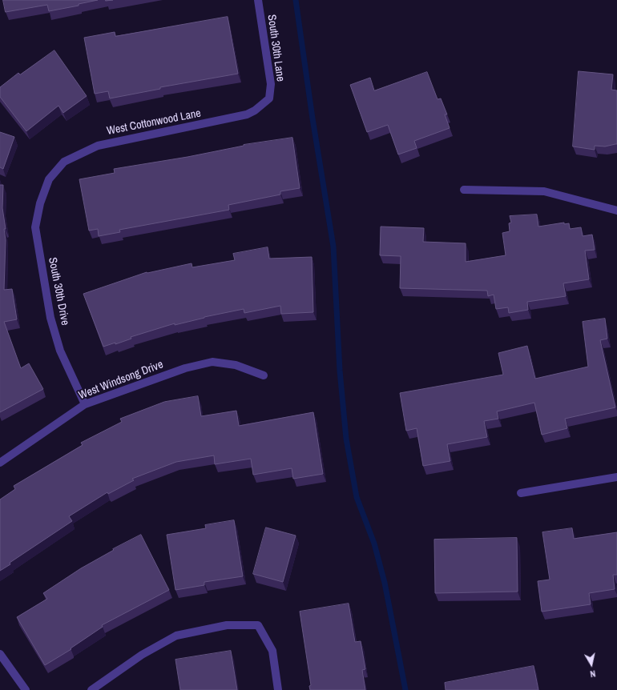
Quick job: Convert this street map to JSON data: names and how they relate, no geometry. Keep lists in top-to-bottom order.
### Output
{
  "streets": {
    "street": [
      "South 30th Lane",
      "West Cottonwood Lane",
      "South 30th Drive",
      "West Windsong Drive"
    ]
  },
  "crossings": [
    ["South 30th Lane", "West Cottonwood Lane"],
    ["West Cottonwood Lane", "South 30th Drive"],
    ["South 30th Drive", "West Windsong Drive"]
  ],
  "north": "bottom"
}
